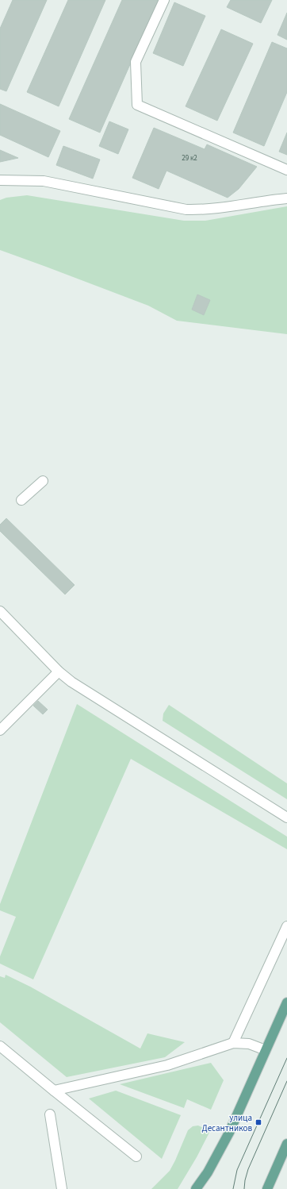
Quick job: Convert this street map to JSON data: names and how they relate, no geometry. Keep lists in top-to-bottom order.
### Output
{
  "places": {
    "transit": ["улица Десантников"]
  },
  "house_numbers": ["29 к2"]
}
